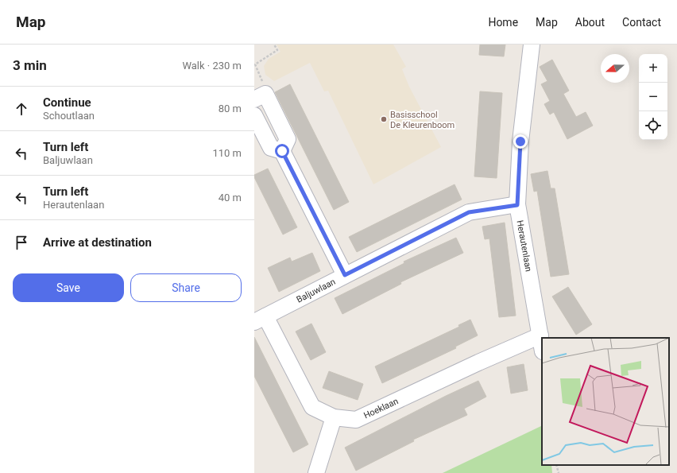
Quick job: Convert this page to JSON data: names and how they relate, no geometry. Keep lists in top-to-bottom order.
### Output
{
  "streets": {
    "street": ["Herautenlaan", "Baljuwlaan", "Hoeklaan"]
  },
  "crossings": [
    ["Herautenlaan", "Baljuwlaan"],
    ["Herautenlaan", "Hoeklaan"],
    ["Baljuwlaan", "Hoeklaan"]
  ],
  "places": ["Basisschool De Kleurenboom"],
  "north": "left",
  "page": {
    "header": "Map",
    "nav": [
      "Home",
      "Map",
      "About",
      "Contact"
    ],
    "heading": ["3 min", "Walk · 230 m"],
    "map_buttons": ["+", "−"],
    "list": [
      ["Continue", "Schoutlaan", "80 m"],
      ["Turn left", "Baljuwlaan", "110 m"],
      ["Turn left", "Herautenlaan", "40 m"],
      "Arrive at destination"
    ],
    "buttons": ["Save", "Share"]
  }
}
